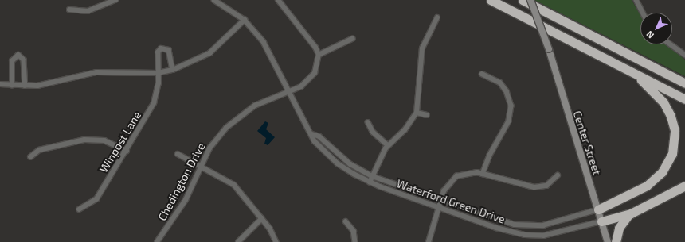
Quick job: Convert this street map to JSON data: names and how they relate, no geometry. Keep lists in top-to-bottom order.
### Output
{
  "streets": {
    "main road": ["Center Street"],
    "street": ["Winpost Lane", "Chedington Drive", "Waterford Green Drive"]
  },
  "crossings": [
    ["Center Street", "Waterford Green Drive"],
    ["Chedington Drive", "Waterford Green Drive"]
  ],
  "north": "bottom left"
}
